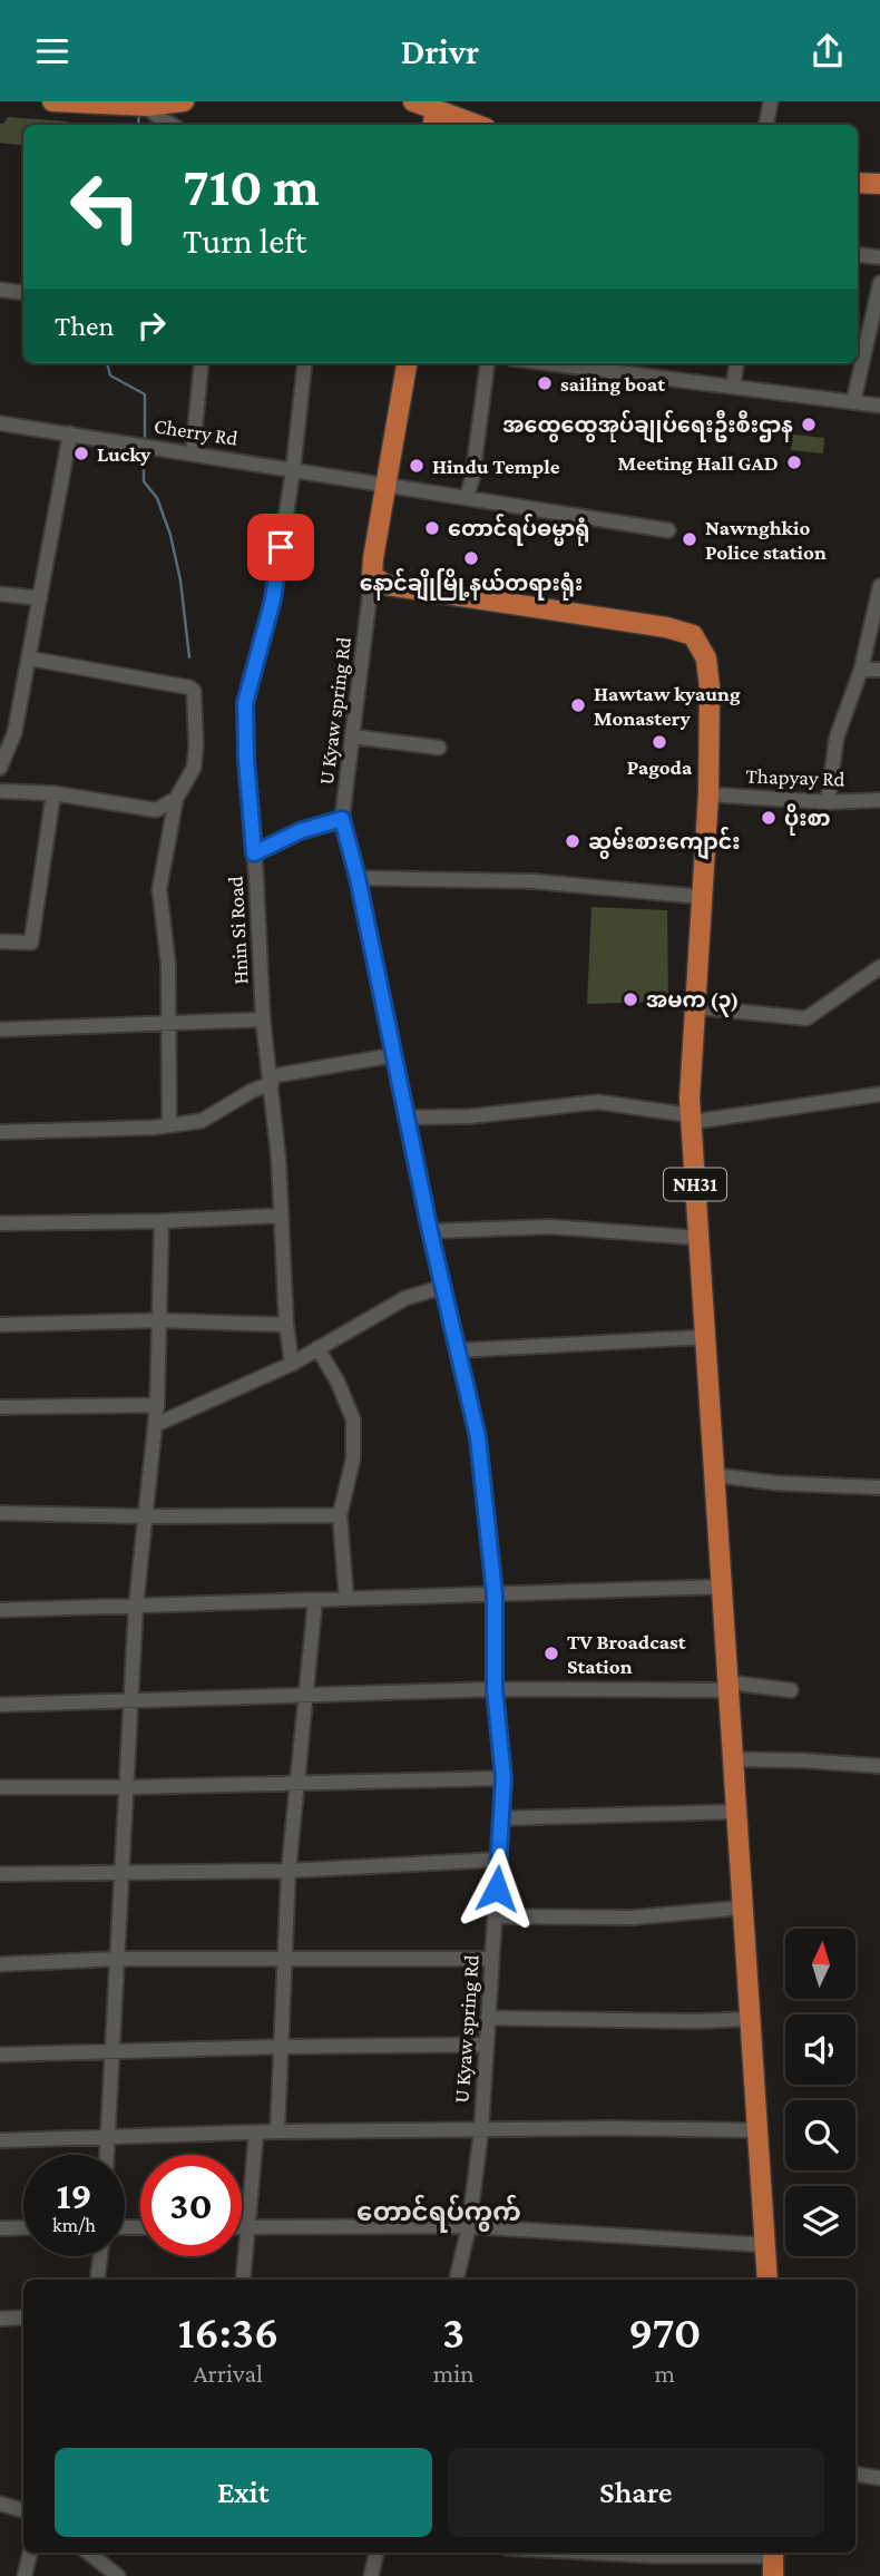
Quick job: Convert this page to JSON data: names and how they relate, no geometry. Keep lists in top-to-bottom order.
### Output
{
  "streets": {
    "highway": ["NH31"],
    "street": [
      "Cherry Rd",
      "U Kyaw spring Rd",
      "Thapyay Rd",
      "Hnin Si Road"
    ]
  },
  "crossings": [
    ["Cherry Rd", "Hnin Si Road"],
    ["U Kyaw spring Rd", "NH31"],
    ["Thapyay Rd", "NH31"]
  ],
  "districts": ["တောင်ရပ်ကွက်"],
  "places": [
    "sailing boat",
    "အထွေထွေအုပ်ချုပ်ရေးဦးစီးဌာန",
    "Lucky",
    "Meeting Hall GAD",
    "Hindu Temple",
    "တောင်ရပ်ဓမ္မာရုံ",
    "Nawnghkio Police station",
    "နောင်ချိုမြို့နယ်တရားရုံး",
    "Hawtaw kyaung Monastery",
    "Pagoda",
    "ပိုးစာ",
    "ဆွမ်းစားကျောင်း",
    "အမက (၃)",
    "TV Broadcast Station"
  ],
  "north": "top",
  "page": {
    "header": "Drivr",
    "turn": ["710 m", "Turn left"],
    "then": "Then",
    "speed": "19 km/h",
    "limit": "30",
    "eta": [
      "16:36",
      "Arrival",
      "3",
      "min",
      "970",
      "m"
    ],
    "buttons": ["Exit", "Share"]
  }
}
